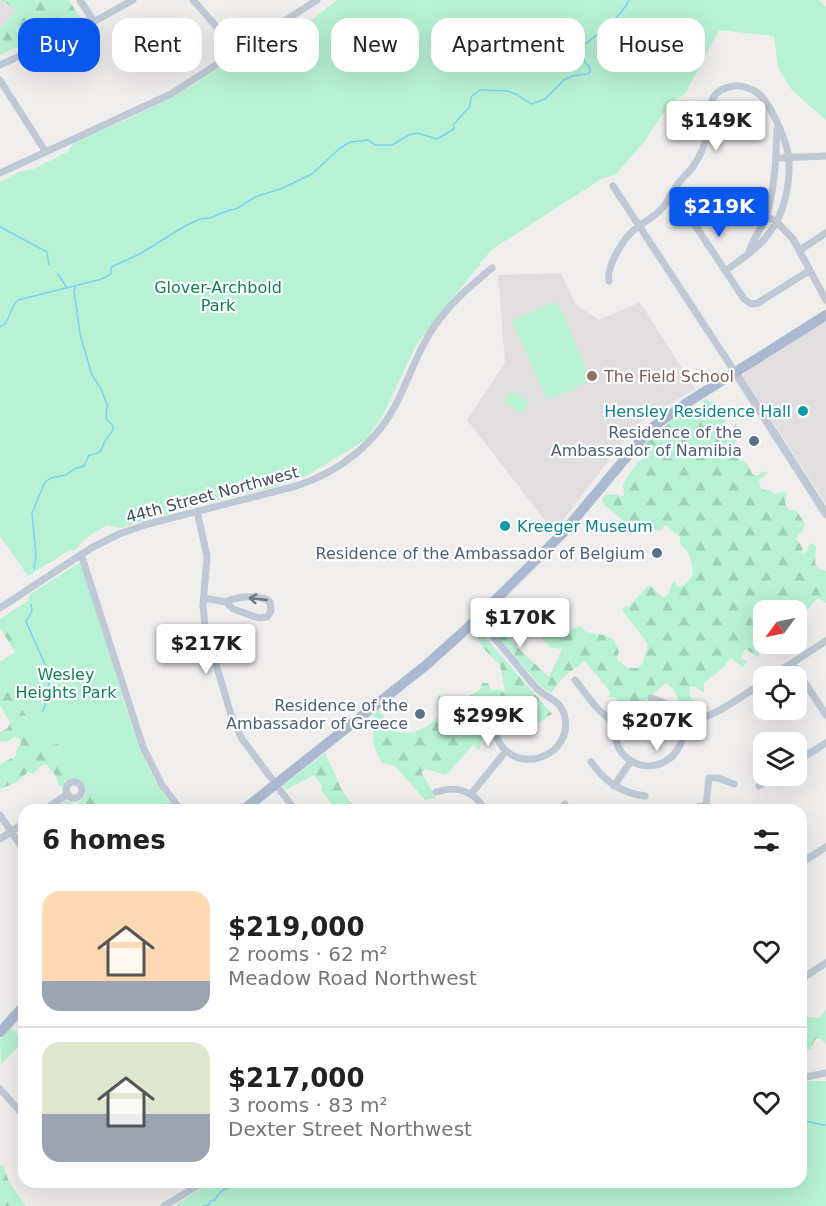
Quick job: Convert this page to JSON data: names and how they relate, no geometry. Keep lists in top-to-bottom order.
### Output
{
  "streets": {
    "street": ["44th Street Northwest"]
  },
  "parks": ["Glover-Archbold Park", "Wesley Heights Park"],
  "places": [
    "The Field School",
    "Hensley Residence Hall",
    "Residence of the Ambassador of Namibia",
    "Kreeger Museum",
    "Residence of the Ambassador of Belgium",
    "Residence of the Ambassador of Greece"
  ],
  "north": "bottom left",
  "page": {
    "chip": [
      "Buy",
      "Rent",
      "Filters",
      "New",
      "Apartment",
      "House"
    ],
    "price": [
      "$149K",
      "$219K",
      "$170K",
      "$217K",
      "$299K",
      "$207K"
    ],
    "heading": "6 homes",
    "list": [
      {
        "name": "$219,000",
        "note": "2 rooms · 62 m² · Meadow Road Northwest"
      },
      {
        "name": "$217,000",
        "note": "3 rooms · 83 m² · Dexter Street Northwest"
      }
    ]
  }
}
